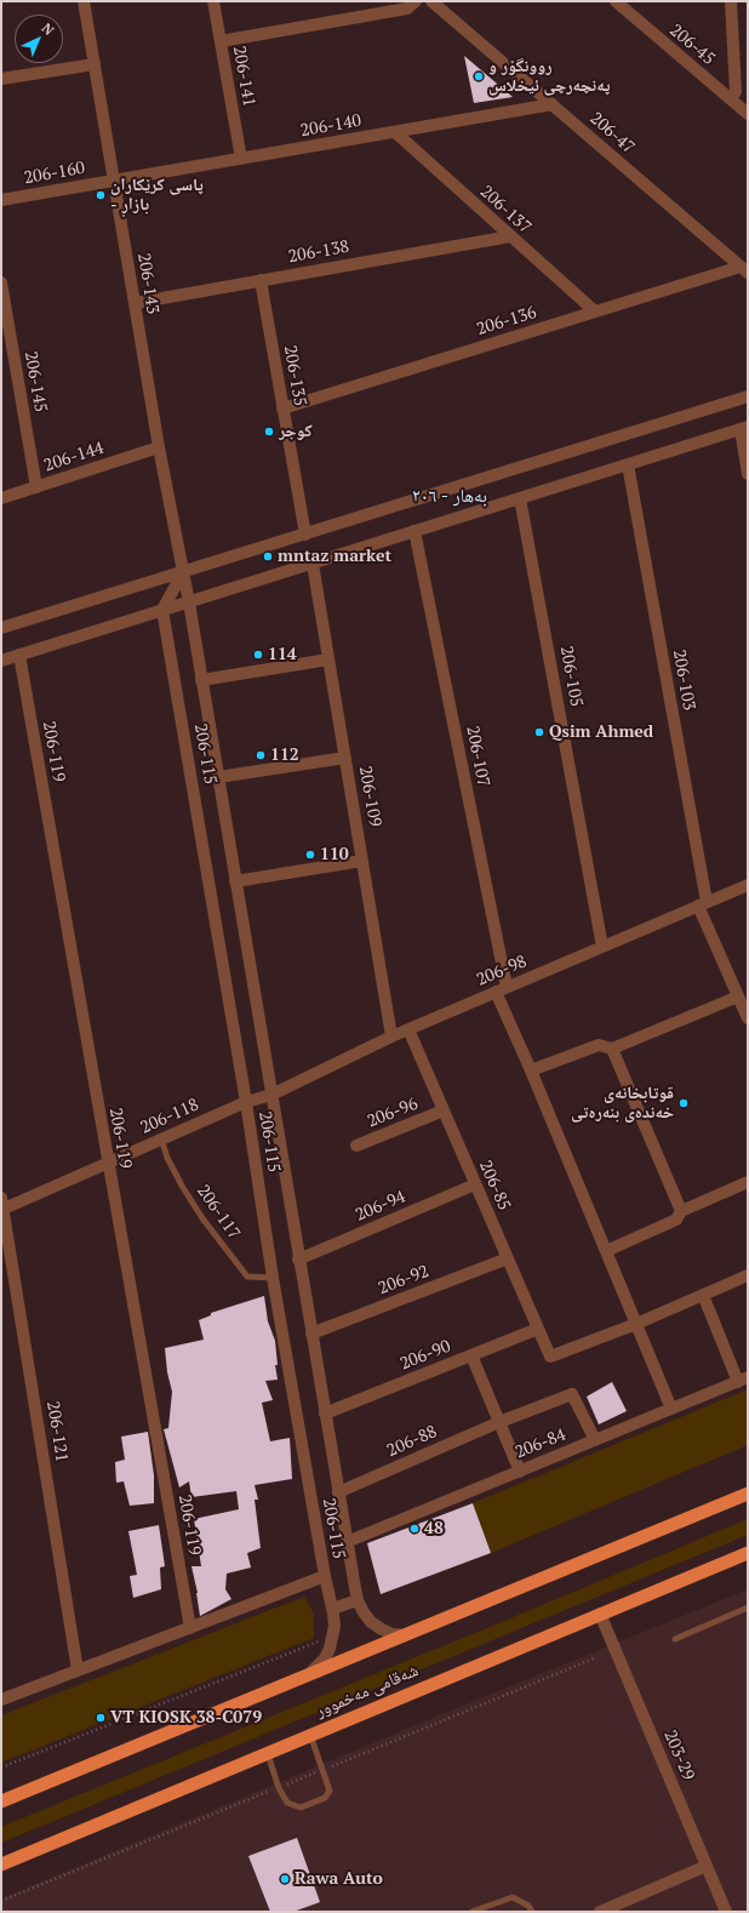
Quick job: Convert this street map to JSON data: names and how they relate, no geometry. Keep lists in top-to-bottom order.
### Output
{
  "streets": {
    "highway": ["شەقامی مەخموور"],
    "street": [
      "206-45",
      "206-141",
      "206-140",
      "206-47",
      "206-160",
      "206-137",
      "206-138",
      "206-143",
      "206-136",
      "206-135",
      "206-145",
      "206-144",
      "206-105",
      "206-103",
      "206-119",
      "206-115",
      "206-107",
      "206-109",
      "206-98",
      "206-96",
      "206-118",
      "206-85",
      "206-94",
      "206-92",
      "206-90",
      "206-121",
      "206-88",
      "206-84",
      "203-29"
    ],
    "lane": ["206-117"]
  },
  "crossings": [
    ["206-141", "206-140"],
    ["206-140", "206-47"],
    ["206-140", "206-160"],
    ["206-140", "206-137"],
    ["206-140", "206-143"],
    ["206-47", "206-136"],
    ["206-160", "206-143"],
    ["206-137", "206-138"],
    ["206-137", "206-136"],
    ["206-138", "206-143"],
    ["206-138", "206-135"],
    ["206-143", "206-144"],
    ["206-143", "206-115"],
    ["206-136", "206-135"],
    ["206-145", "206-144"],
    ["206-105", "206-98"],
    ["206-103", "206-98"],
    ["206-119", "206-118"],
    ["206-115", "206-98"],
    ["206-115", "206-118"],
    ["206-115", "206-94"],
    ["206-115", "206-117"],
    ["206-115", "206-92"],
    ["206-115", "206-90"],
    ["206-115", "206-88"],
    ["206-115", "206-84"],
    ["206-107", "206-98"],
    ["206-107", "206-85"],
    ["206-107", "206-84"],
    ["206-109", "206-98"],
    ["206-98", "206-118"],
    ["206-98", "206-85"],
    ["206-96", "206-85"],
    ["206-118", "206-117"],
    ["206-118", "206-121"],
    ["206-85", "206-94"],
    ["206-85", "206-92"],
    ["206-85", "206-90"],
    ["206-88", "206-84"],
    ["شەقامی مەخموور", "203-29"]
  ],
  "districts": ["بەهار - ٢٠٦"],
  "places": [
    "روونگۆر و په‌نچه‌رچی ئیخلاس",
    "پاسی کرێکاران - بازاڕ",
    "كوجر",
    "mntaz market",
    "114",
    "Qsim Ahmed",
    "112",
    "110",
    "قوتابخانەی خەندەی بنەرەتی",
    "48",
    "VT KIOSK 38-C079",
    "Rawa Auto"
  ],
  "north": "top right"
}
